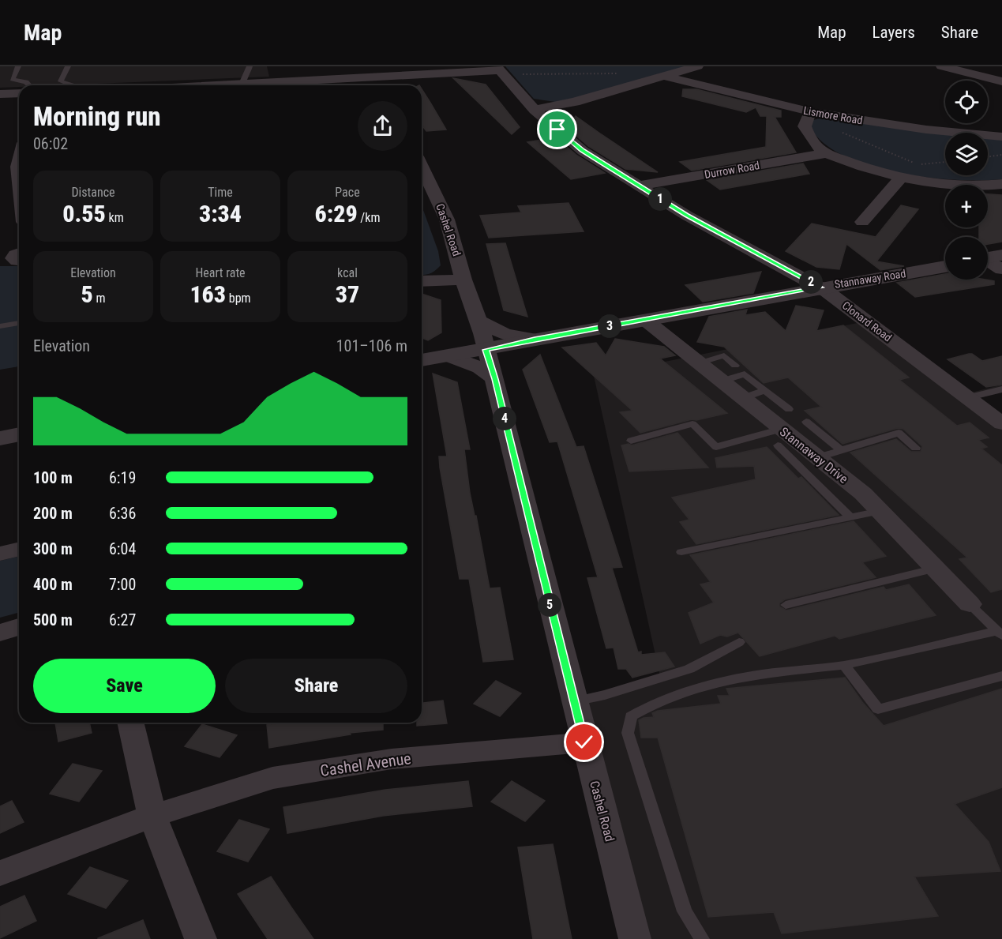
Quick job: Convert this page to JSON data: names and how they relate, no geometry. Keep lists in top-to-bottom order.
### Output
{
  "streets": {
    "street": [
      "Lismore Road",
      "Durrow Road",
      "Cashel Road",
      "Stannaway Road",
      "Clonard Road",
      "Stannaway Drive",
      "Cashel Avenue"
    ]
  },
  "crossings": [
    ["Lismore Road", "Durrow Road"],
    ["Durrow Road", "Clonard Road"],
    ["Cashel Road", "Stannaway Road"],
    ["Cashel Road", "Cashel Avenue"],
    ["Stannaway Road", "Clonard Road"],
    ["Stannaway Road", "Stannaway Drive"]
  ],
  "page": {
    "header": "Map",
    "nav": ["Map", "Layers", "Share"],
    "map_buttons": ["+", "−"],
    "heading": ["Morning run", "06:02"],
    "stats": [
      ["Distance", "0.55 km"],
      ["Time", "3:34"],
      ["Pace", "6:29 /km"],
      ["Elevation", "5 m"],
      ["Heart rate", "163 bpm"],
      ["kcal", "37"]
    ],
    "pins": [
      "1",
      "2",
      "3",
      "4",
      "5"
    ],
    "chart": ["Elevation", "101–106 m"],
    "list": [
      {
        "name": "100 m",
        "note": "6:19"
      },
      {
        "name": "200 m",
        "note": "6:36"
      },
      {
        "name": "300 m",
        "note": "6:04"
      },
      {
        "name": "400 m",
        "note": "7:00"
      },
      {
        "name": "500 m",
        "note": "6:27"
      }
    ],
    "buttons": ["Save", "Share"]
  }
}
